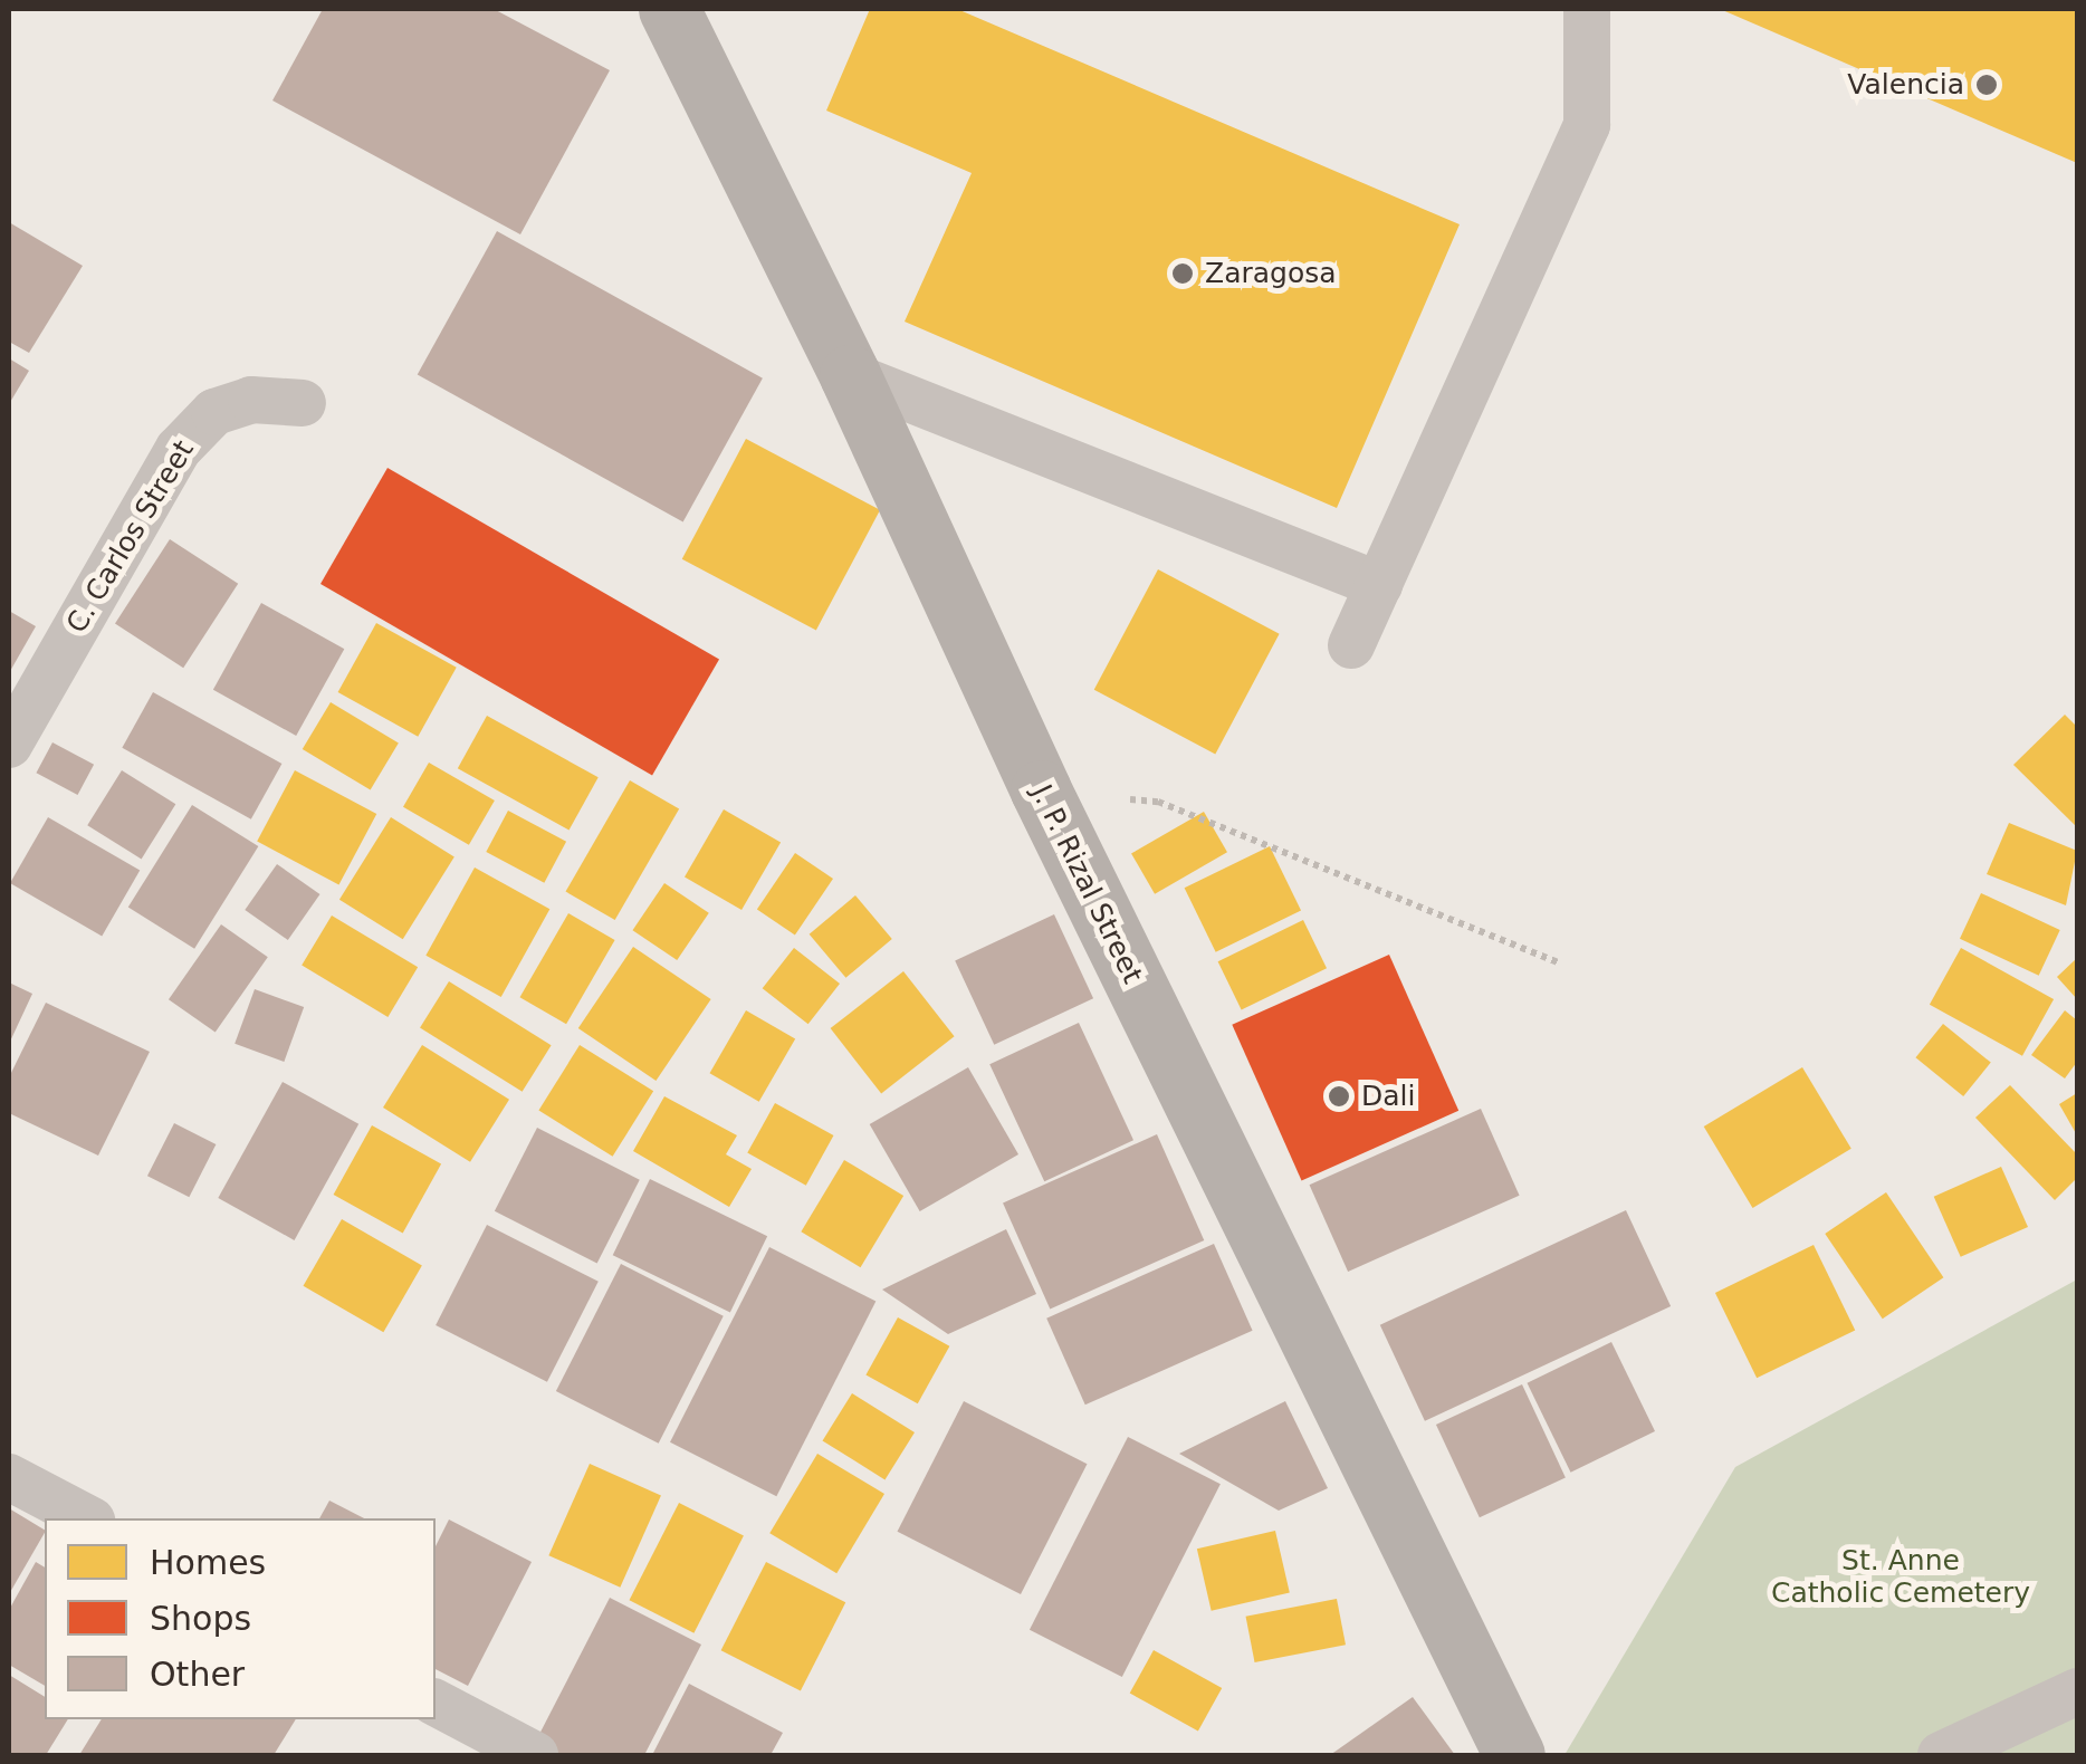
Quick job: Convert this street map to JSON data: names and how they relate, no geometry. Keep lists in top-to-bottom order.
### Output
{
  "streets": {
    "street": ["J. P. Rizal Street"],
    "lane": ["C. Carlos Street"]
  },
  "parks": ["St. Anne Catholic Cemetery"],
  "places": ["Valencia", "Zaragosa", "Dali"],
  "legend": ["Homes", "Shops", "Other"]
}
